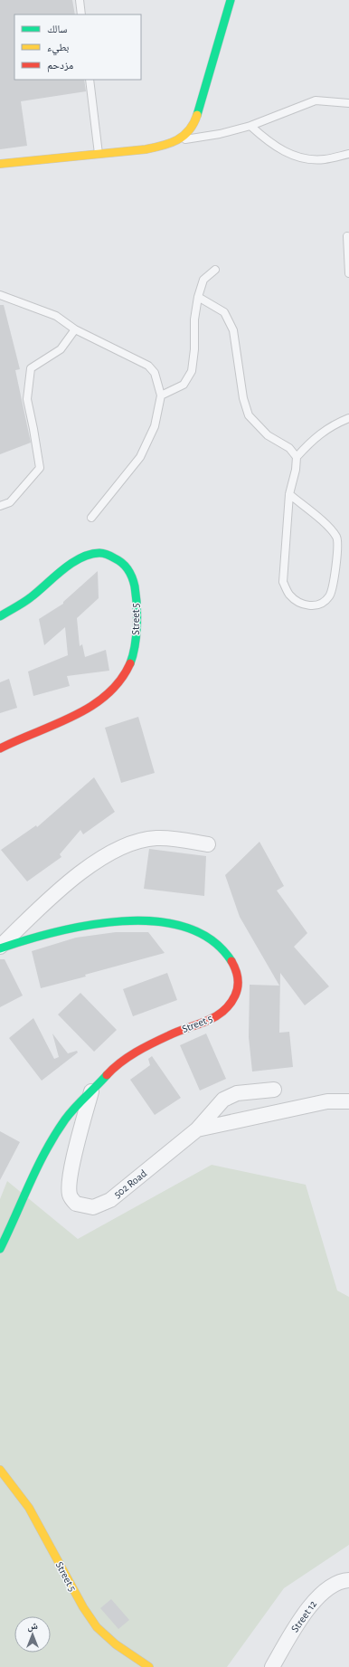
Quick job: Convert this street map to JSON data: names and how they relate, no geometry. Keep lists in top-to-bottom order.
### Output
{
  "streets": {
    "street": ["Street 5", "502 Road", "Street 12"]
  },
  "crossings": [
    ["Street 5", "502 Road"]
  ],
  "legend": ["سالك", "بطيء", "مزدحم"],
  "north": "top"
}
